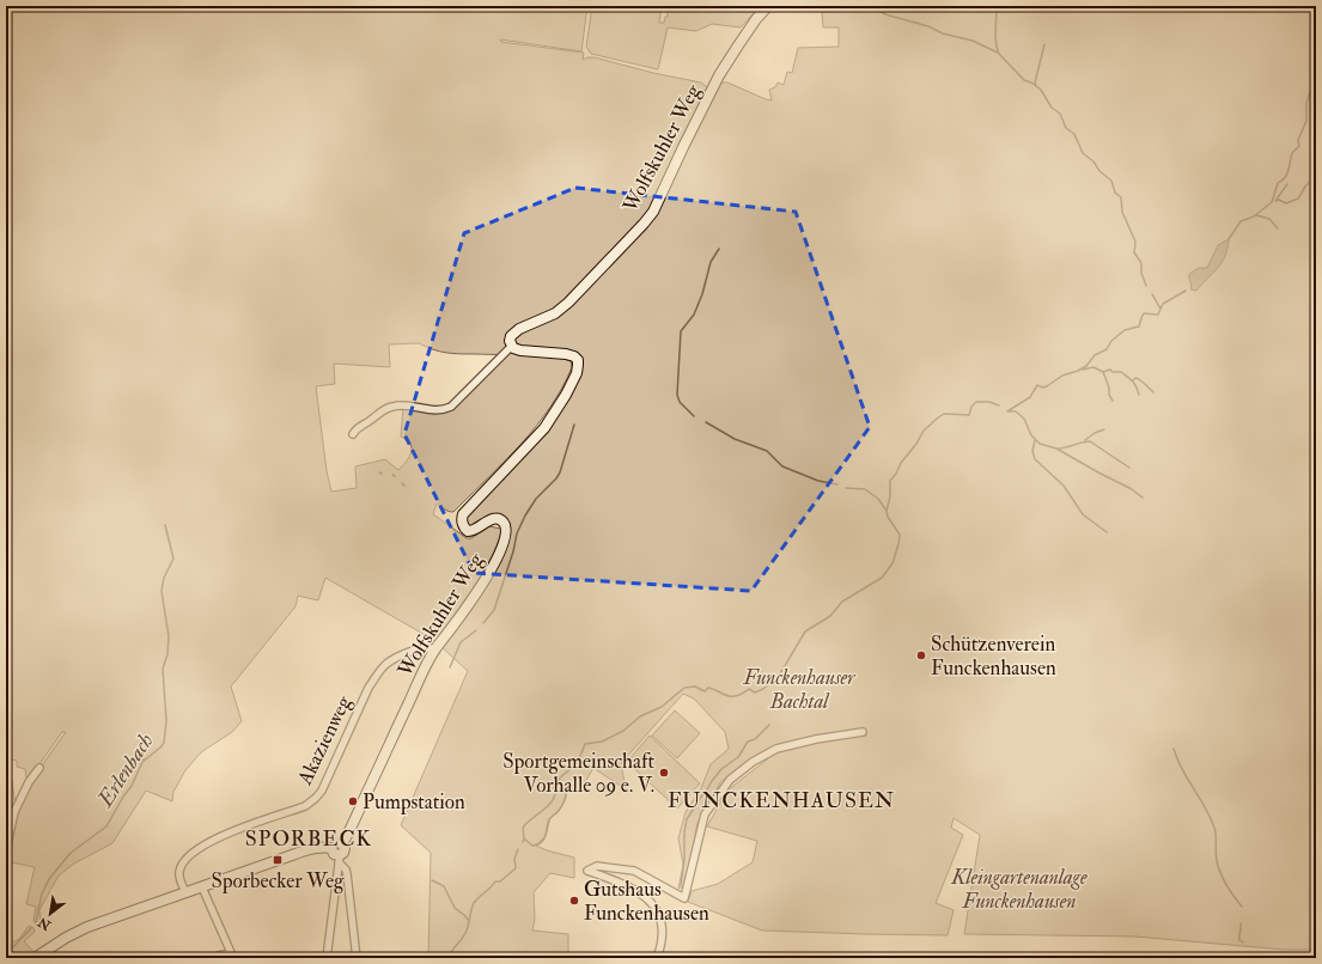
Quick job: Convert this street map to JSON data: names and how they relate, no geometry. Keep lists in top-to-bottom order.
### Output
{
  "streets": {
    "street": ["Wolfskuhler Weg", "Akazienweg"]
  },
  "crossings": [
    ["Wolfskuhler Weg", "Akazienweg"]
  ],
  "districts": ["FUNCKENHAUSEN", "SPORBECK"],
  "water": ["Erlenbach"],
  "parks": ["Funckenhauser Bachtal", "Kleingartenanlage Funckenhausen"],
  "places": {
    "other": [
      "Schützenverein Funckenhausen",
      "Sportgemeinschaft Vorhalle 09 e. V.",
      "Pumpstation",
      "Gutshaus Funckenhausen"
    ],
    "transit": ["Sporbecker Weg"]
  },
  "north": "bottom left"
}
